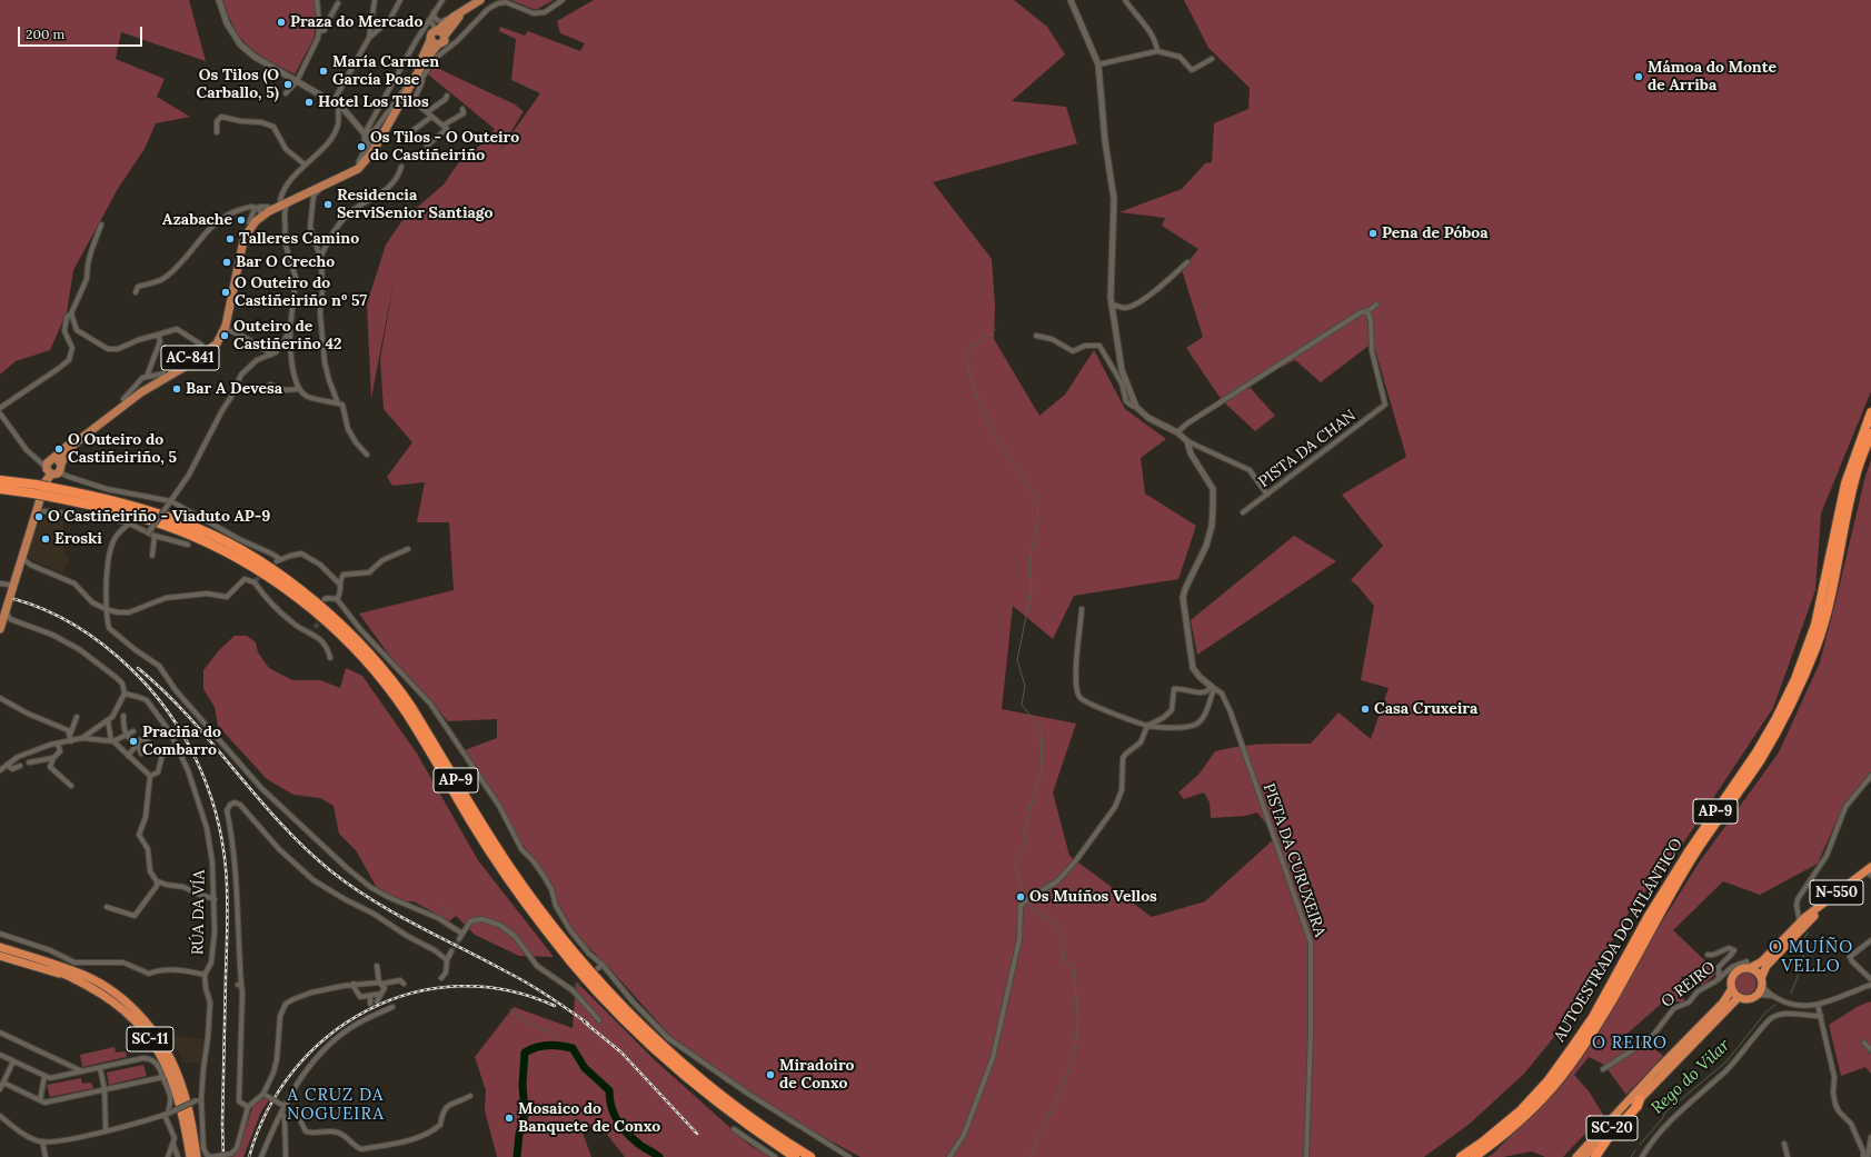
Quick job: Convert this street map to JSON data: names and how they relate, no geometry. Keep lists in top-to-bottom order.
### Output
{
  "streets": {
    "highway": [
      "AP-9",
      "N-550",
      "AUTOESTRADA DO ATLÁNTICO",
      "SC-11",
      "SC-20"
    ],
    "main road": ["AC-841"],
    "street": [
      "PISTA DA CHAN",
      "PISTA DA CURUXEIRA",
      "RÚA DA VÍA",
      "O REIRO"
    ]
  },
  "crossings": [
    ["AC-841", "AP-9"],
    ["N-550", "O REIRO"],
    ["N-550", "SC-20"],
    ["O REIRO", "SC-20"]
  ],
  "districts": ["O MUÍÑO VELLO", "O REIRO", "A CRUZ DA NOGUEIRA"],
  "water": ["Rego do Vilar"],
  "places": [
    "Praza do Mercado",
    "María Carmen García Pose",
    "Mámoa do Monte de Arriba",
    "Os Tilos (O Carballo, 5)",
    "Hotel Los Tilos",
    "Os Tilos - O Outeiro do Castiñeiriño",
    "Residencia ServiSenior Santiago",
    "Azabache",
    "Pena de Póboa",
    "Talleres Camino",
    "Bar O Crecho",
    "O Outeiro do Castiñeiriño nº 57",
    "Outeiro de Castiñeriño 42",
    "Bar A Devesa",
    "O Outeiro do Castiñeiriño, 5",
    "O Castiñeiriño - Viaduto AP-9",
    "Eroski",
    "Casa Cruxeira",
    "Praciña do Combarro",
    "Os Muíños Vellos",
    "Miradoiro de Conxo",
    "Mosaico do Banquete de Conxo"
  ],
  "scale_bar": "200 m"
}
